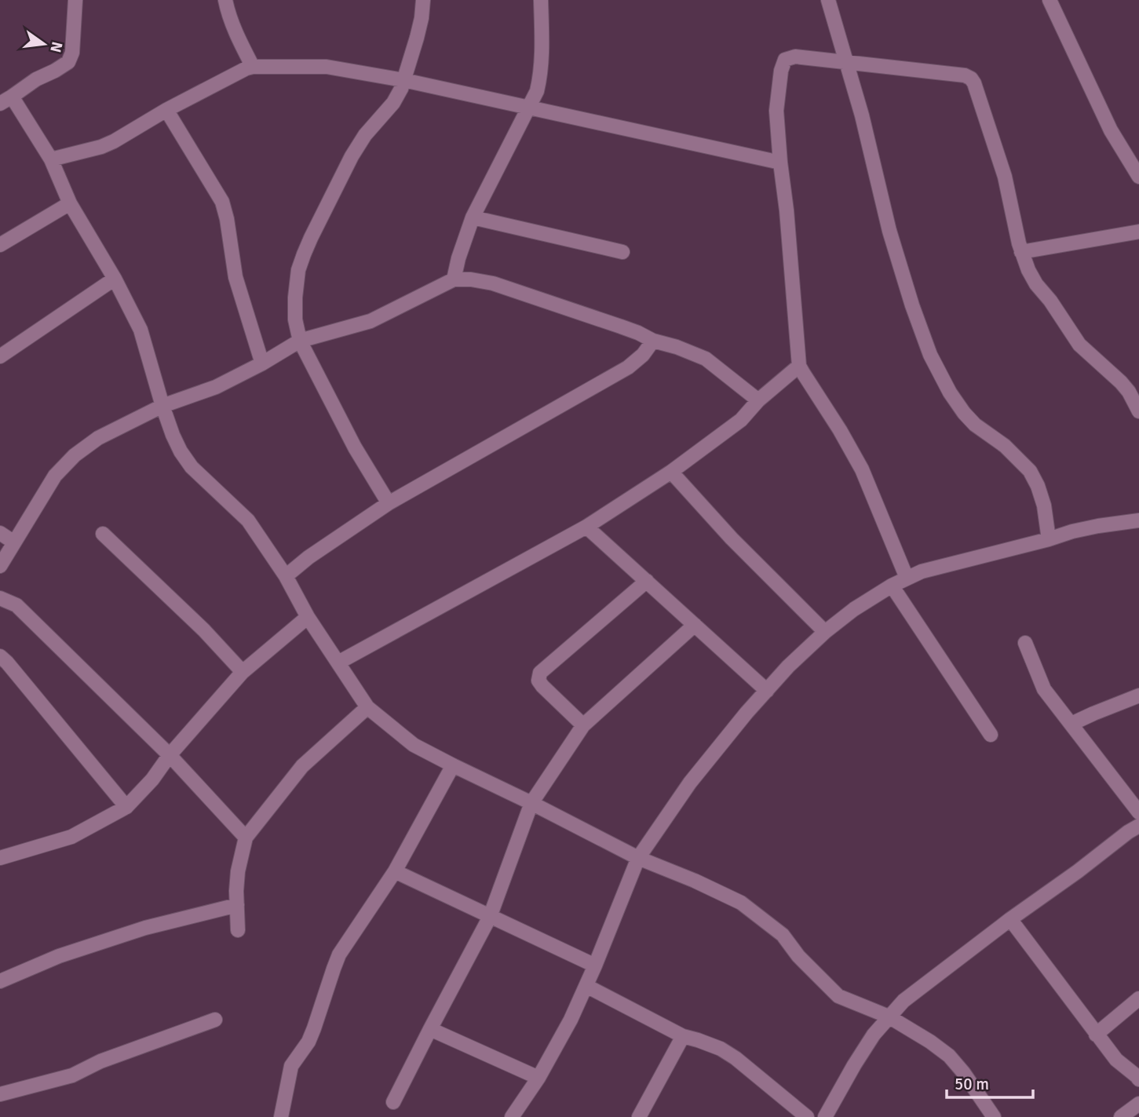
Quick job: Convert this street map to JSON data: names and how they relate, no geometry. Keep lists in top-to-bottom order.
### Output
{
  "scale_bar": "50 m",
  "north": "right"
}
